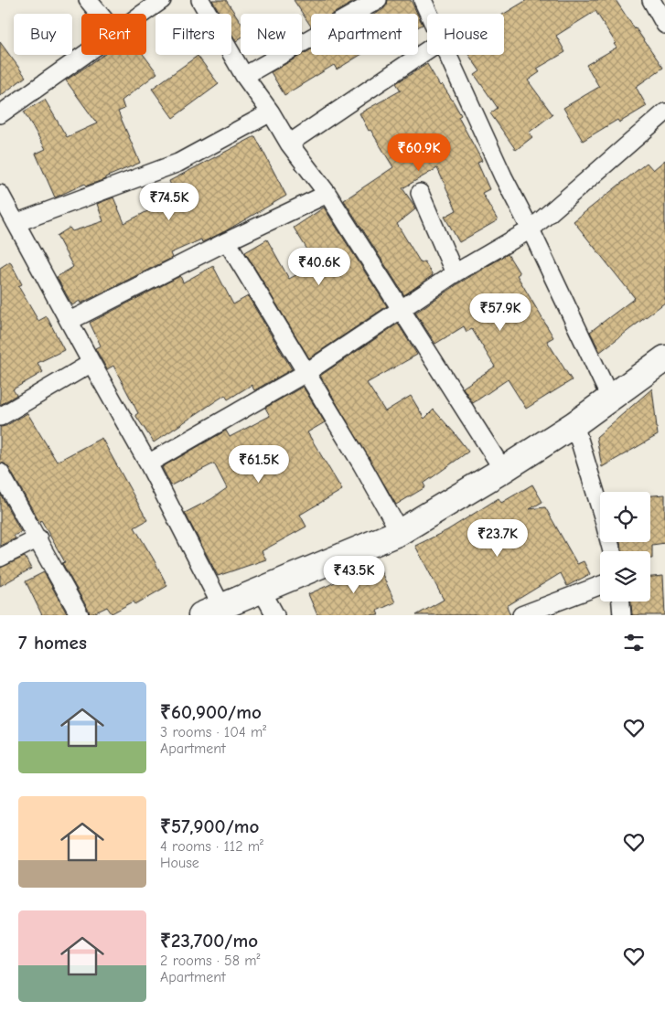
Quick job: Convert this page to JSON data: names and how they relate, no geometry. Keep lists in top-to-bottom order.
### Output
{
  "page": {
    "chip": [
      "Buy",
      "Rent",
      "Filters",
      "New",
      "Apartment",
      "House"
    ],
    "price": [
      "₹60.9K",
      "₹74.5K",
      "₹40.6K",
      "₹57.9K",
      "₹61.5K",
      "₹23.7K",
      "₹43.5K"
    ],
    "heading": "7 homes",
    "list": [
      {
        "name": "₹60,900/mo",
        "note": "3 rooms · 104 m² · Apartment"
      },
      {
        "name": "₹57,900/mo",
        "note": "4 rooms · 112 m² · House"
      },
      {
        "name": "₹23,700/mo",
        "note": "2 rooms · 58 m² · Apartment"
      }
    ]
  }
}
